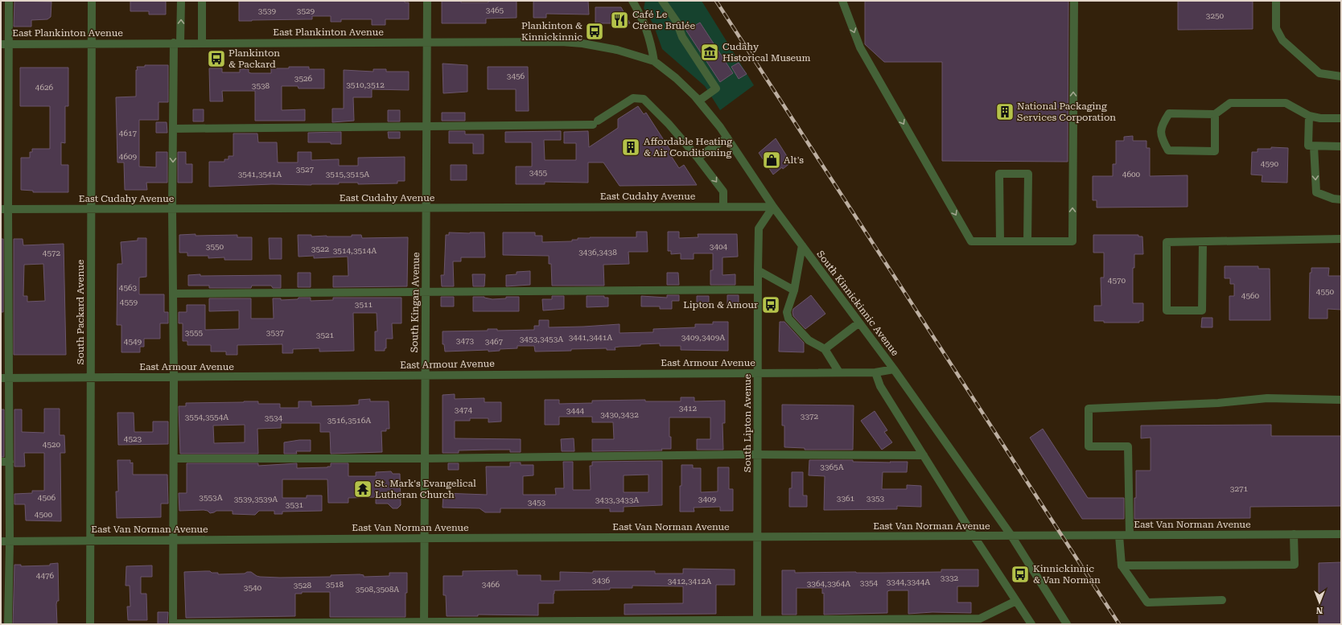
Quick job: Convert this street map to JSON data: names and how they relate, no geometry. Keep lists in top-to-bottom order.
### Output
{
  "streets": {
    "street": [
      "East Plankinton Avenue",
      "East Cudahy Avenue",
      "South Kingan Avenue",
      "South Kinnickinnic Avenue",
      "South Packard Avenue",
      "East Armour Avenue",
      "South Lipton Avenue",
      "East Van Norman Avenue"
    ]
  },
  "crossings": [
    ["East Plankinton Avenue", "South Kingan Avenue"],
    ["East Plankinton Avenue", "South Kinnickinnic Avenue"],
    ["East Plankinton Avenue", "South Packard Avenue"],
    ["East Cudahy Avenue", "South Kingan Avenue"],
    ["East Cudahy Avenue", "South Kinnickinnic Avenue"],
    ["East Cudahy Avenue", "South Packard Avenue"],
    ["East Cudahy Avenue", "South Lipton Avenue"],
    ["South Kingan Avenue", "East Armour Avenue"],
    ["South Kingan Avenue", "East Van Norman Avenue"],
    ["South Kinnickinnic Avenue", "East Armour Avenue"],
    ["South Kinnickinnic Avenue", "South Lipton Avenue"],
    ["South Kinnickinnic Avenue", "East Van Norman Avenue"],
    ["South Packard Avenue", "East Armour Avenue"],
    ["South Packard Avenue", "East Van Norman Avenue"],
    ["East Armour Avenue", "South Lipton Avenue"],
    ["South Lipton Avenue", "East Van Norman Avenue"]
  ],
  "places": {
    "restaurant": ["Café Le Crème Brûlée"],
    "bus stop": [
      "Plankinton & Kinnickinnic",
      "Plankinton & Packard",
      "Lipton & Amour",
      "Kinnickinnic & Van Norman"
    ],
    "museum": ["Cudahy Historical Museum"],
    "building": ["National Packaging Services Corporation", "Affordable Heating & Air Conditioning"],
    "shop": ["Alt's"],
    "temple": ["St. Mark's Evangelical Lutheran Church"]
  },
  "house_numbers": [
    "3465",
    "3539",
    "3529",
    "3250",
    "3456",
    "3526",
    "3510,3512",
    "3538",
    "4626",
    "4617",
    "4609",
    "4590",
    "3527",
    "3455",
    "3541,3541A",
    "3515,3515A",
    "4600",
    "3550",
    "3404",
    "3522",
    "3514,3514A",
    "3436,3438",
    "4572",
    "4570",
    "4563",
    "4550",
    "4560",
    "4559",
    "3511",
    "3555",
    "3537",
    "3521",
    "3441,3441A",
    "3409,3409A",
    "3453,3453A",
    "3473",
    "4549",
    "3467",
    "3412",
    "3474",
    "3444",
    "3430,3432",
    "3372",
    "3554,3554A",
    "3534",
    "3516,3516A",
    "4523",
    "4520",
    "3365A",
    "3271",
    "4506",
    "3553A",
    "3361",
    "3353",
    "3539,3539A",
    "3409",
    "3433,3433A",
    "3453",
    "3531",
    "4500",
    "4476",
    "3332",
    "3436",
    "3412,3412A",
    "3344,3344A",
    "3354",
    "3364,3364A",
    "3518",
    "3466",
    "3528",
    "3540",
    "3508,3508A"
  ],
  "north": "bottom"
}
